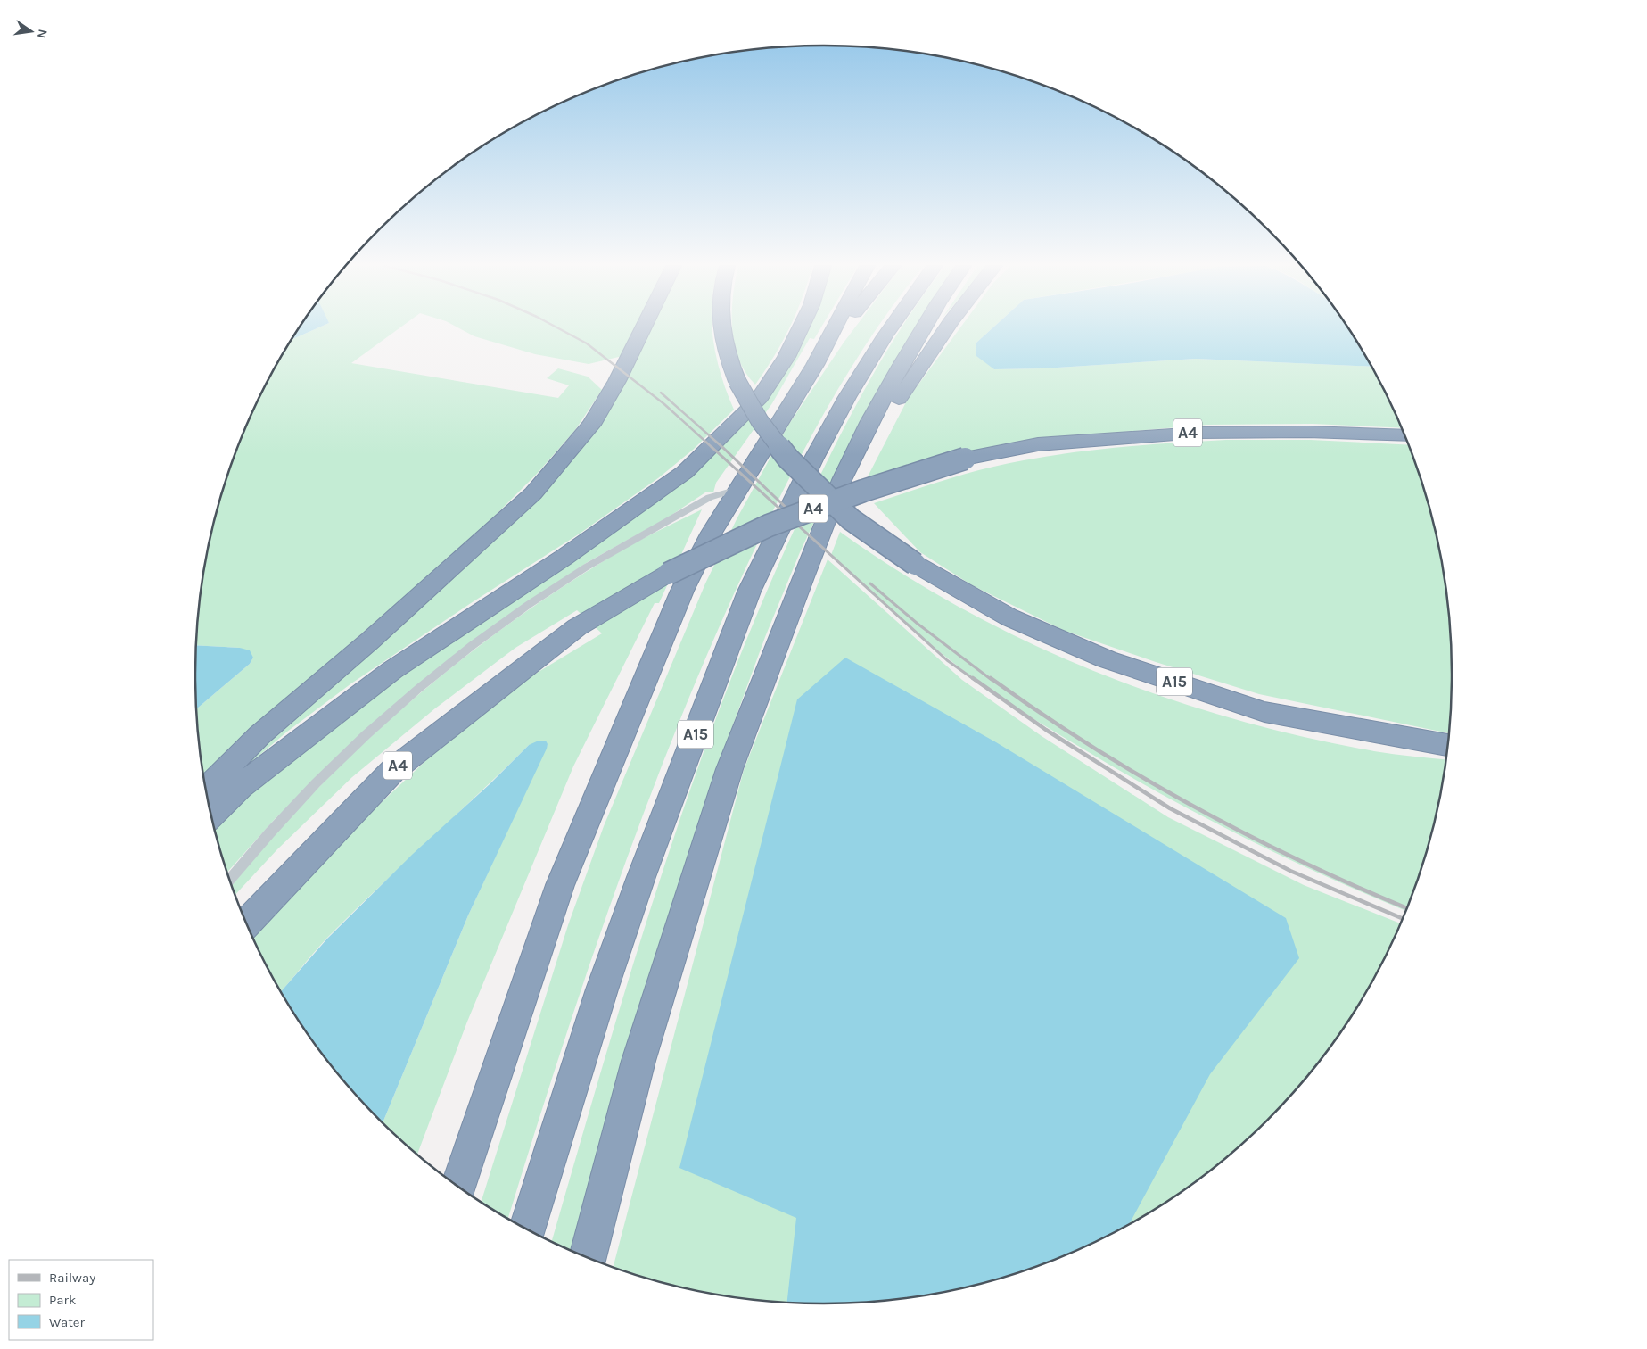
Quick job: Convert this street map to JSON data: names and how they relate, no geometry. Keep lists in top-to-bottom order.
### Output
{
  "streets": {
    "highway": ["A4", "A15"]
  },
  "legend": ["Railway", "Park", "Water"],
  "north": "right"
}
